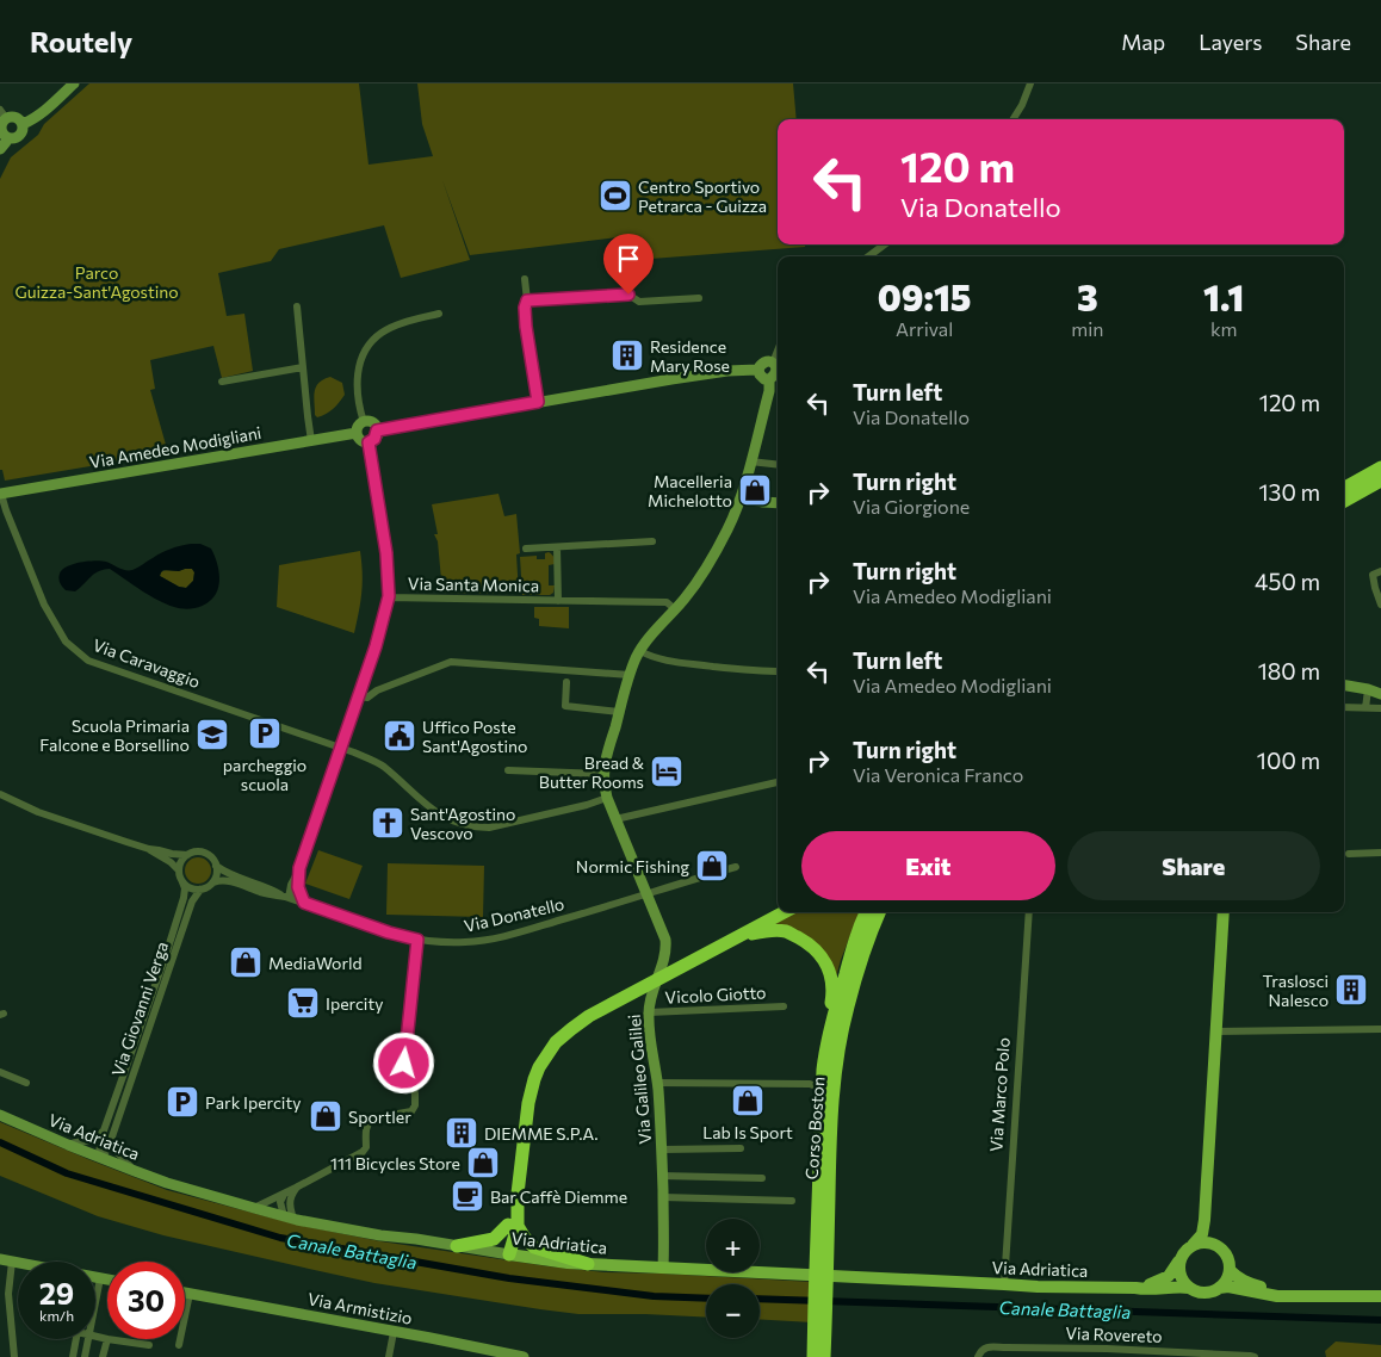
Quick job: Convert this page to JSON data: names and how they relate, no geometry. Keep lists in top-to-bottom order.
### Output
{
  "streets": {
    "highway": ["Corso Boston"],
    "main road": ["Via Adriatica"],
    "street": [
      "Via Amedeo Modigliani",
      "Via Santa Monica",
      "Via Caravaggio",
      "Via Donatello",
      "Vicolo Giotto",
      "Via Giovanni Verga",
      "Via Galileo Galilei",
      "Via Marco Polo",
      "Via Armistizio",
      "Via Rovereto"
    ]
  },
  "crossings": [
    ["Via Amedeo Modigliani", "Via Caravaggio"],
    ["Via Santa Monica", "Via Galileo Galilei"],
    ["Via Caravaggio", "Via Galileo Galilei"],
    ["Via Donatello", "Via Giovanni Verga"],
    ["Via Donatello", "Via Galileo Galilei"],
    ["Vicolo Giotto", "Via Galileo Galilei"],
    ["Via Giovanni Verga", "Via Adriatica"],
    ["Via Galileo Galilei", "Via Adriatica"],
    ["Via Marco Polo", "Via Adriatica"]
  ],
  "water": ["Canale Battaglia"],
  "parks": ["Parco Guizza-Sant'Agostino"],
  "places": {
    "sports": ["Centro Sportivo Petrarca - Guizza"],
    "building": ["Residence Mary Rose", "Traslosci Nalesco", "DIEMME S.P.A."],
    "shop": [
      "Macelleria Michelotto",
      "Normic Fishing",
      "MediaWorld",
      "Lab Is Sport",
      "Sportler",
      "111 Bicycles Store"
    ],
    "parking": ["parcheggio scuola", "Park Ipercity"],
    "school or university": ["Scuola Primaria Falcone e Borsellino"],
    "public building": ["Uffico Poste Sant'Agostino"],
    "hotel": ["Bread & Butter Rooms"],
    "church": ["Sant'Agostino Vescovo"],
    "supermarket": ["Ipercity"],
    "cafe": ["Bar Caffè Diemme"]
  },
  "page": {
    "header": "Routely",
    "nav": ["Map", "Layers", "Share"],
    "turn": ["120 m", "Via Donatello"],
    "eta": [
      "09:15",
      "Arrival",
      "3",
      "min",
      "1.1",
      "km"
    ],
    "list": [
      {
        "name": "Turn left",
        "note": "Via Donatello",
        "value": "120 m"
      },
      {
        "name": "Turn right",
        "note": "Via Giorgione",
        "value": "130 m"
      },
      {
        "name": "Turn right",
        "note": "Via Amedeo Modigliani",
        "value": "450 m"
      },
      {
        "name": "Turn left",
        "note": "Via Amedeo Modigliani",
        "value": "180 m"
      },
      {
        "name": "Turn right",
        "note": "Via Veronica Franco",
        "value": "100 m"
      }
    ],
    "buttons": ["Exit", "Share"],
    "map_buttons": ["+", "−"],
    "speed": "29 km/h",
    "limit": "30"
  }
}
